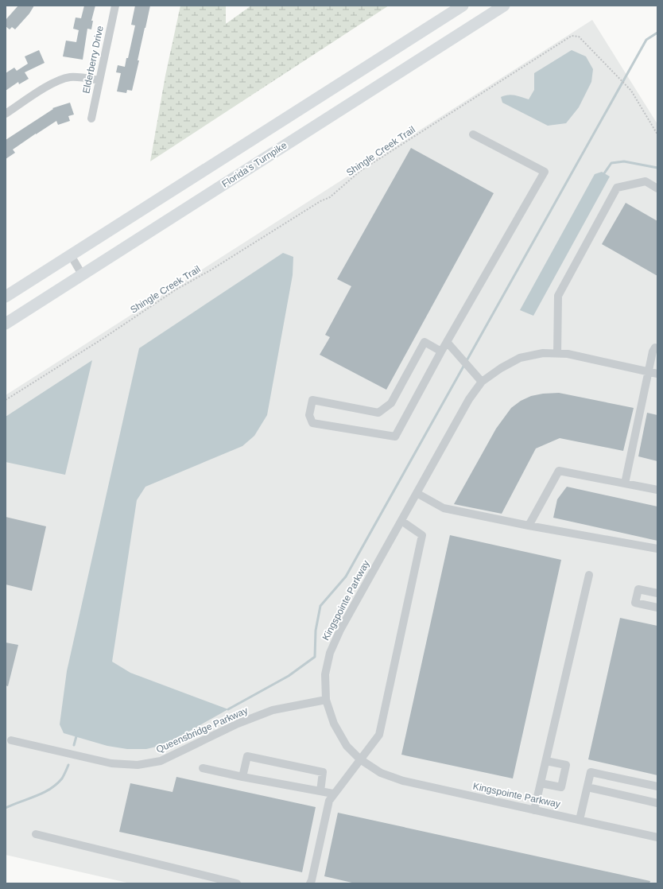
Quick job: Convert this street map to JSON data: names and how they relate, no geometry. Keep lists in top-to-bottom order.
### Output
{
  "streets": {
    "highway": ["Florida's Turnpike"],
    "street": ["Elderberry Drive", "Kingspointe Parkway", "Queensbridge Parkway"],
    "path": ["Shingle Creek Trail"]
  },
  "crossings": [
    ["Kingspointe Parkway", "Queensbridge Parkway"]
  ]
}
